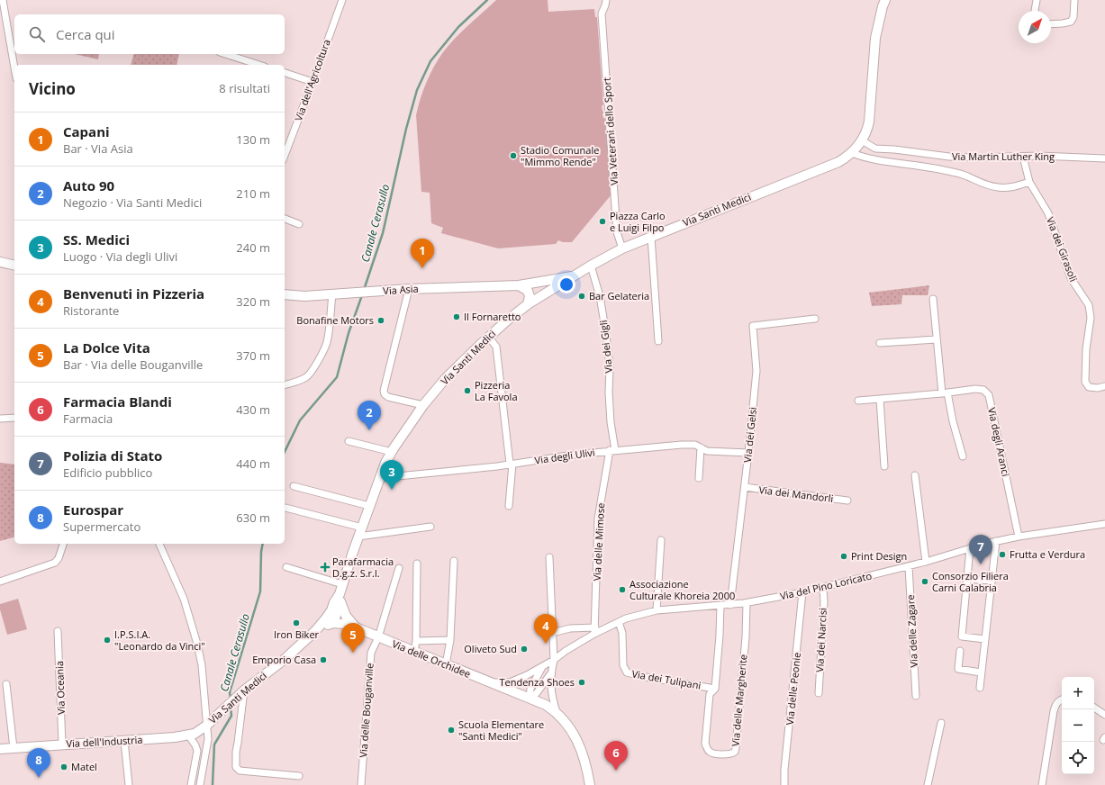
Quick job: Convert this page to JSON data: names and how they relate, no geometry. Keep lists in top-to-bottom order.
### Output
{
  "streets": {
    "street": [
      "Via dell'Agricoltura",
      "Via Veterani dello Sport",
      "Via Martin Luther King",
      "Via Santi Medici",
      "Via dei Girasoli",
      "Via Asia",
      "Via dei Gigli",
      "Via dei Gelsi",
      "Via degli Aranci",
      "Via degli Ulivi",
      "Via dei Mandorli",
      "Via delle Mimose",
      "Via del Pino Loricato",
      "Via delle Zagare",
      "Via dei Narcisi",
      "Via delle Orchidee",
      "Via dei Tulipani",
      "Via Oceania",
      "Via delle Peonie",
      "Via delle Margherite",
      "Via delle Bouganville",
      "Via dell'Industria"
    ]
  },
  "crossings": [
    ["Via Veterani dello Sport", "Via Santi Medici"],
    ["Via Martin Luther King", "Via Santi Medici"],
    ["Via Martin Luther King", "Via dei Girasoli"],
    ["Via Santi Medici", "Via Asia"],
    ["Via Santi Medici", "Via dei Gigli"],
    ["Via Santi Medici", "Via degli Ulivi"],
    ["Via Santi Medici", "Via delle Orchidee"],
    ["Via Santi Medici", "Via dell'Industria"],
    ["Via dei Gigli", "Via degli Ulivi"],
    ["Via dei Gigli", "Via delle Mimose"],
    ["Via dei Gelsi", "Via degli Ulivi"],
    ["Via dei Gelsi", "Via dei Mandorli"],
    ["Via dei Gelsi", "Via del Pino Loricato"],
    ["Via degli Aranci", "Via del Pino Loricato"],
    ["Via degli Ulivi", "Via delle Mimose"],
    ["Via delle Mimose", "Via del Pino Loricato"],
    ["Via del Pino Loricato", "Via delle Zagare"],
    ["Via del Pino Loricato", "Via dei Narcisi"],
    ["Via del Pino Loricato", "Via delle Orchidee"],
    ["Via del Pino Loricato", "Via dei Tulipani"],
    ["Via del Pino Loricato", "Via delle Peonie"],
    ["Via del Pino Loricato", "Via delle Margherite"],
    ["Via delle Orchidee", "Via delle Bouganville"],
    ["Via dei Tulipani", "Via delle Margherite"],
    ["Via Oceania", "Via dell'Industria"]
  ],
  "water": ["Canale Cerasullo"],
  "places": {
    "other": [
      "Stadio Comunale \"Mimmo Rende\"",
      "Piazza Carlo e Luigi Filpo",
      "Bar Gelateria",
      "Il Fornaretto",
      "Bonafine Motors",
      "Pizzeria La Favola",
      "Frutta e Verdura",
      "Print Design",
      "Consorzio Filiera Carni Calabria",
      "Associazione Culturale Khoreia 2000",
      "Iron Biker",
      "I.P.S.I.A. \"Leonardo da Vinci\"",
      "Oliveto Sud",
      "Emporio Casa",
      "Tendenza Shoes",
      "Scuola Elementare \"Santi Medici\"",
      "Matel"
    ],
    "health": ["Parafarmacia D.g.z. S.r.l."]
  },
  "north": "top right",
  "page": {
    "search": "Cerca qui",
    "heading": ["Vicino", "8 risultati"],
    "list": [
      {
        "mark": "1",
        "name": "Capani",
        "note": "Bar · Via Asia",
        "value": "130 m"
      },
      {
        "mark": "2",
        "name": "Auto 90",
        "note": "Negozio · Via Santi Medici",
        "value": "210 m"
      },
      {
        "mark": "3",
        "name": "SS. Medici",
        "note": "Luogo · Via degli Ulivi",
        "value": "240 m"
      },
      {
        "mark": "4",
        "name": "Benvenuti in Pizzeria",
        "note": "Ristorante",
        "value": "320 m"
      },
      {
        "mark": "5",
        "name": "La Dolce Vita",
        "note": "Bar · Via delle Bouganville",
        "value": "370 m"
      },
      {
        "mark": "6",
        "name": "Farmacia Blandi",
        "note": "Farmacia",
        "value": "430 m"
      },
      {
        "mark": "7",
        "name": "Polizia di Stato",
        "note": "Edificio pubblico",
        "value": "440 m"
      },
      {
        "mark": "8",
        "name": "Eurospar",
        "note": "Supermercato",
        "value": "630 m"
      }
    ],
    "pins": [
      "1",
      "2",
      "3",
      "7",
      "4",
      "5",
      "6",
      "8"
    ],
    "map_buttons": ["+", "−"]
  }
}
